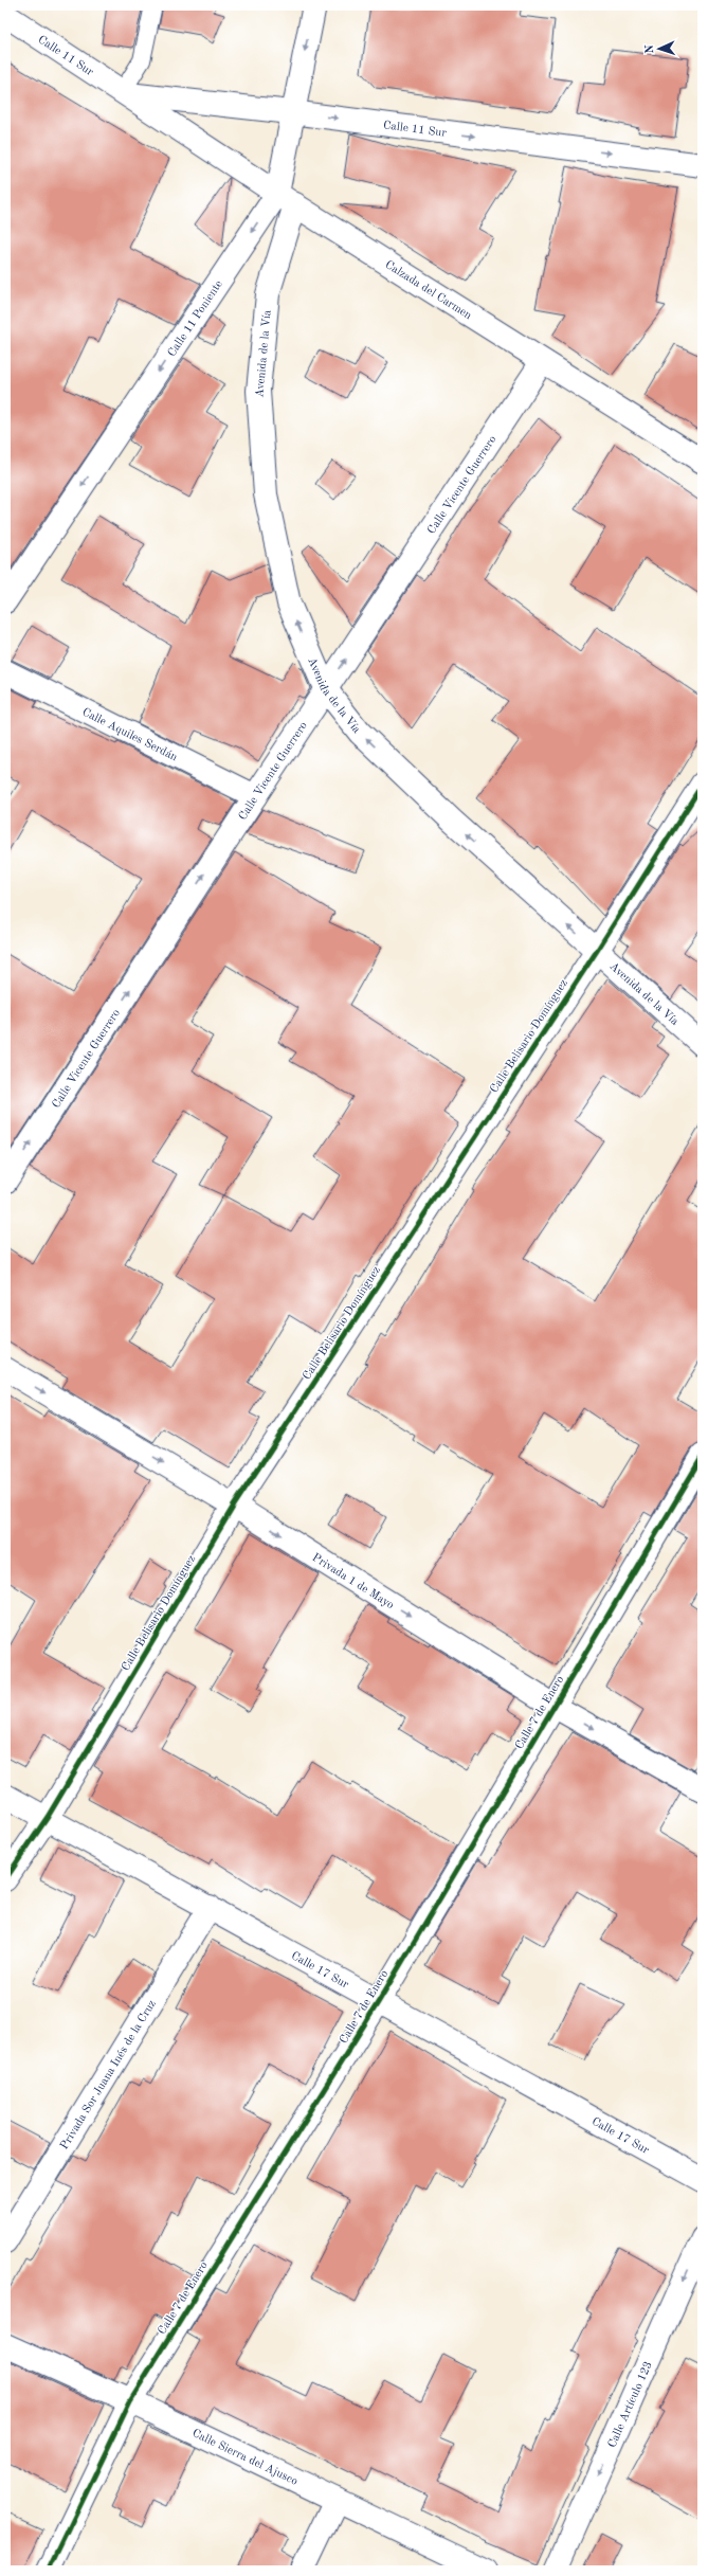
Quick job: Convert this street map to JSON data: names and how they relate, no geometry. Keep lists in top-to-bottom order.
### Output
{
  "streets": {
    "street": [
      "Calle 11 Sur",
      "Calzada del Carmen",
      "Calle 11 Poniente",
      "Avenida de la Vía",
      "Calle Vicente Guerrero",
      "Calle Aquiles Serdán",
      "Calle Belisario Domínguez",
      "Privada 1 de Mayo",
      "Calle 7 de Enero",
      "Calle 17 Sur",
      "Privada Sor Juana Inés de la Cruz",
      "Calle Artículo 123",
      "Calle Sierra del Ajusco"
    ]
  },
  "crossings": [
    ["Calle 11 Sur", "Calzada del Carmen"],
    ["Calle 11 Sur", "Calle 11 Poniente"],
    ["Calzada del Carmen", "Calle 11 Poniente"],
    ["Calzada del Carmen", "Avenida de la Vía"],
    ["Calzada del Carmen", "Calle Vicente Guerrero"],
    ["Calle 11 Poniente", "Avenida de la Vía"],
    ["Avenida de la Vía", "Calle Vicente Guerrero"],
    ["Avenida de la Vía", "Calle Belisario Domínguez"],
    ["Calle Vicente Guerrero", "Calle Aquiles Serdán"],
    ["Calle Belisario Domínguez", "Privada 1 de Mayo"],
    ["Calle Belisario Domínguez", "Calle 17 Sur"],
    ["Privada 1 de Mayo", "Calle 7 de Enero"],
    ["Calle 7 de Enero", "Calle 17 Sur"],
    ["Calle 7 de Enero", "Calle Sierra del Ajusco"],
    ["Calle 17 Sur", "Privada Sor Juana Inés de la Cruz"]
  ],
  "one_way": [
    "Calle 11 Sur",
    "Calle 11 Poniente",
    "Avenida de la Vía",
    "Calle Vicente Guerrero",
    "Privada 1 de Mayo",
    "Calle Artículo 123"
  ],
  "north": "left"
}
